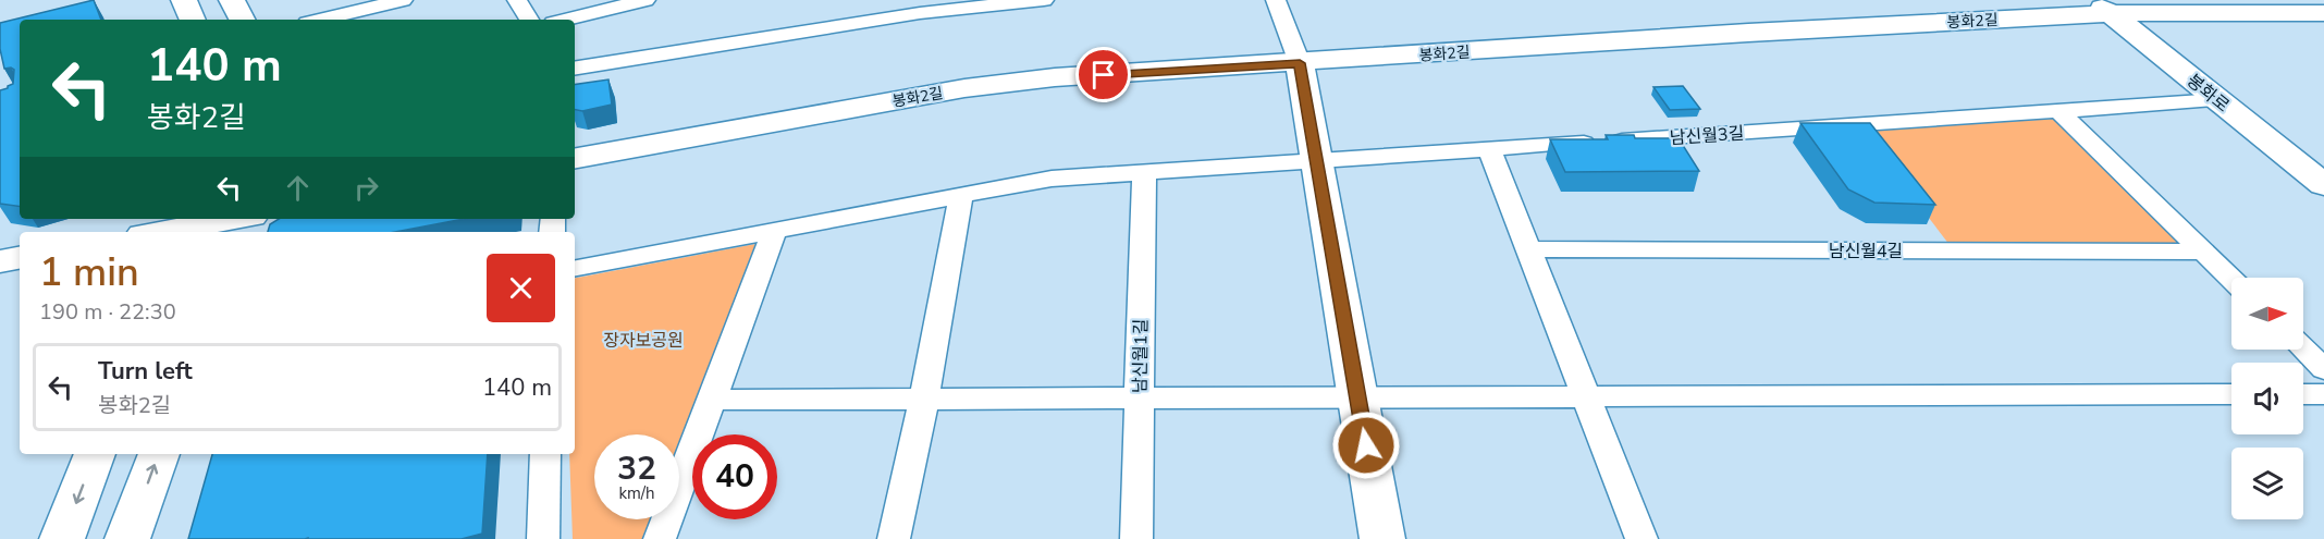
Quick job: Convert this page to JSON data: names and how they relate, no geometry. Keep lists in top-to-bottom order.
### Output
{
  "streets": {
    "street": [
      "봉화2길",
      "봉화로",
      "남신월3길",
      "남신월4길",
      "남신월1길"
    ]
  },
  "crossings": [
    ["봉화2길", "봉화로"],
    ["봉화로", "남신월3길"]
  ],
  "parks": ["장자보공원"],
  "north": "right",
  "page": {
    "turn": ["140 m", "봉화2길"],
    "heading": ["1 min", "190 m · 22:30"],
    "list": [
      {
        "name": "Turn left",
        "note": "봉화2길",
        "value": "140 m"
      }
    ],
    "speed": "32 km/h",
    "limit": "40"
  }
}
